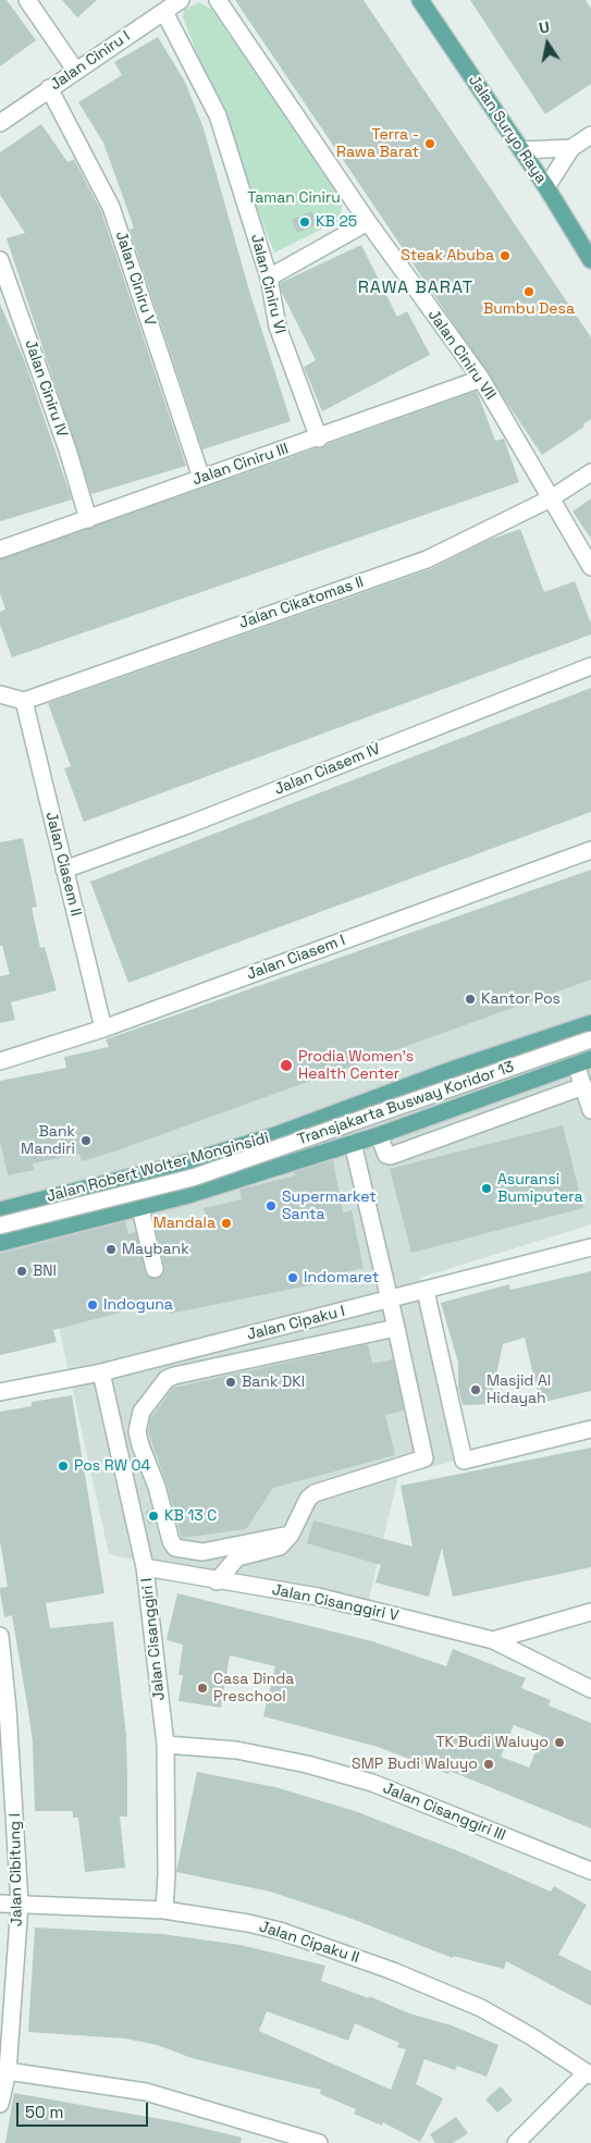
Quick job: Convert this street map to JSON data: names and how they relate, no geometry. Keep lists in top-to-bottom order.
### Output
{
  "streets": {
    "main road": ["Jalan Suryo Raya", "Jalan Robert Wolter Monginsidi"],
    "street": [
      "Jalan Ciniru I",
      "Jalan Ciniru V",
      "Jalan Ciniru VI",
      "Jalan Ciniru VII",
      "Jalan Ciniru IV",
      "Jalan Ciniru III",
      "Jalan Cikatomas II",
      "Jalan Ciasem IV",
      "Jalan Ciasem II",
      "Jalan Ciasem I",
      "Transjakarta Busway Koridor 13",
      "Jalan Cipaku I",
      "Jalan Cisanggiri V",
      "Jalan Cisanggiri I",
      "Jalan Cisanggiri III",
      "Jalan Cibitung I",
      "Jalan Cipaku II"
    ]
  },
  "crossings": [
    ["Jalan Ciniru I", "Jalan Ciniru V"],
    ["Jalan Ciniru I", "Jalan Ciniru VI"],
    ["Jalan Ciniru V", "Jalan Ciniru III"],
    ["Jalan Ciniru VI", "Jalan Ciniru III"],
    ["Jalan Ciniru VII", "Jalan Ciniru III"],
    ["Jalan Ciniru VII", "Jalan Cikatomas II"],
    ["Jalan Ciniru IV", "Jalan Ciniru III"],
    ["Jalan Cikatomas II", "Jalan Ciasem II"],
    ["Jalan Ciasem IV", "Jalan Ciasem II"],
    ["Jalan Ciasem II", "Jalan Ciasem I"],
    ["Jalan Cipaku I", "Jalan Cisanggiri I"],
    ["Jalan Cisanggiri V", "Jalan Cisanggiri I"],
    ["Jalan Cisanggiri I", "Jalan Cisanggiri III"],
    ["Jalan Cisanggiri I", "Jalan Cipaku II"],
    ["Jalan Cibitung I", "Jalan Cipaku II"]
  ],
  "districts": ["RAWA BARAT"],
  "parks": ["Taman Ciniru"],
  "places": [
    "Terra - Rawa Barat",
    "KB 25",
    "Steak Abuba",
    "Bumbu Desa",
    "Kantor Pos",
    "Prodia Women's Health Center",
    "Bank Mandiri",
    "Asuransi Bumiputera",
    "Supermarket Santa",
    "Mandala",
    "Maybank",
    "BNI",
    "Indomaret",
    "Indoguna",
    "Bank DKI",
    "Masjid Al Hidayah",
    "Pos RW 04",
    "KB 13 C",
    "Casa Dinda Preschool",
    "TK Budi Waluyo",
    "SMP Budi Waluyo"
  ],
  "scale_bar": "50 m",
  "north": "top"
}
